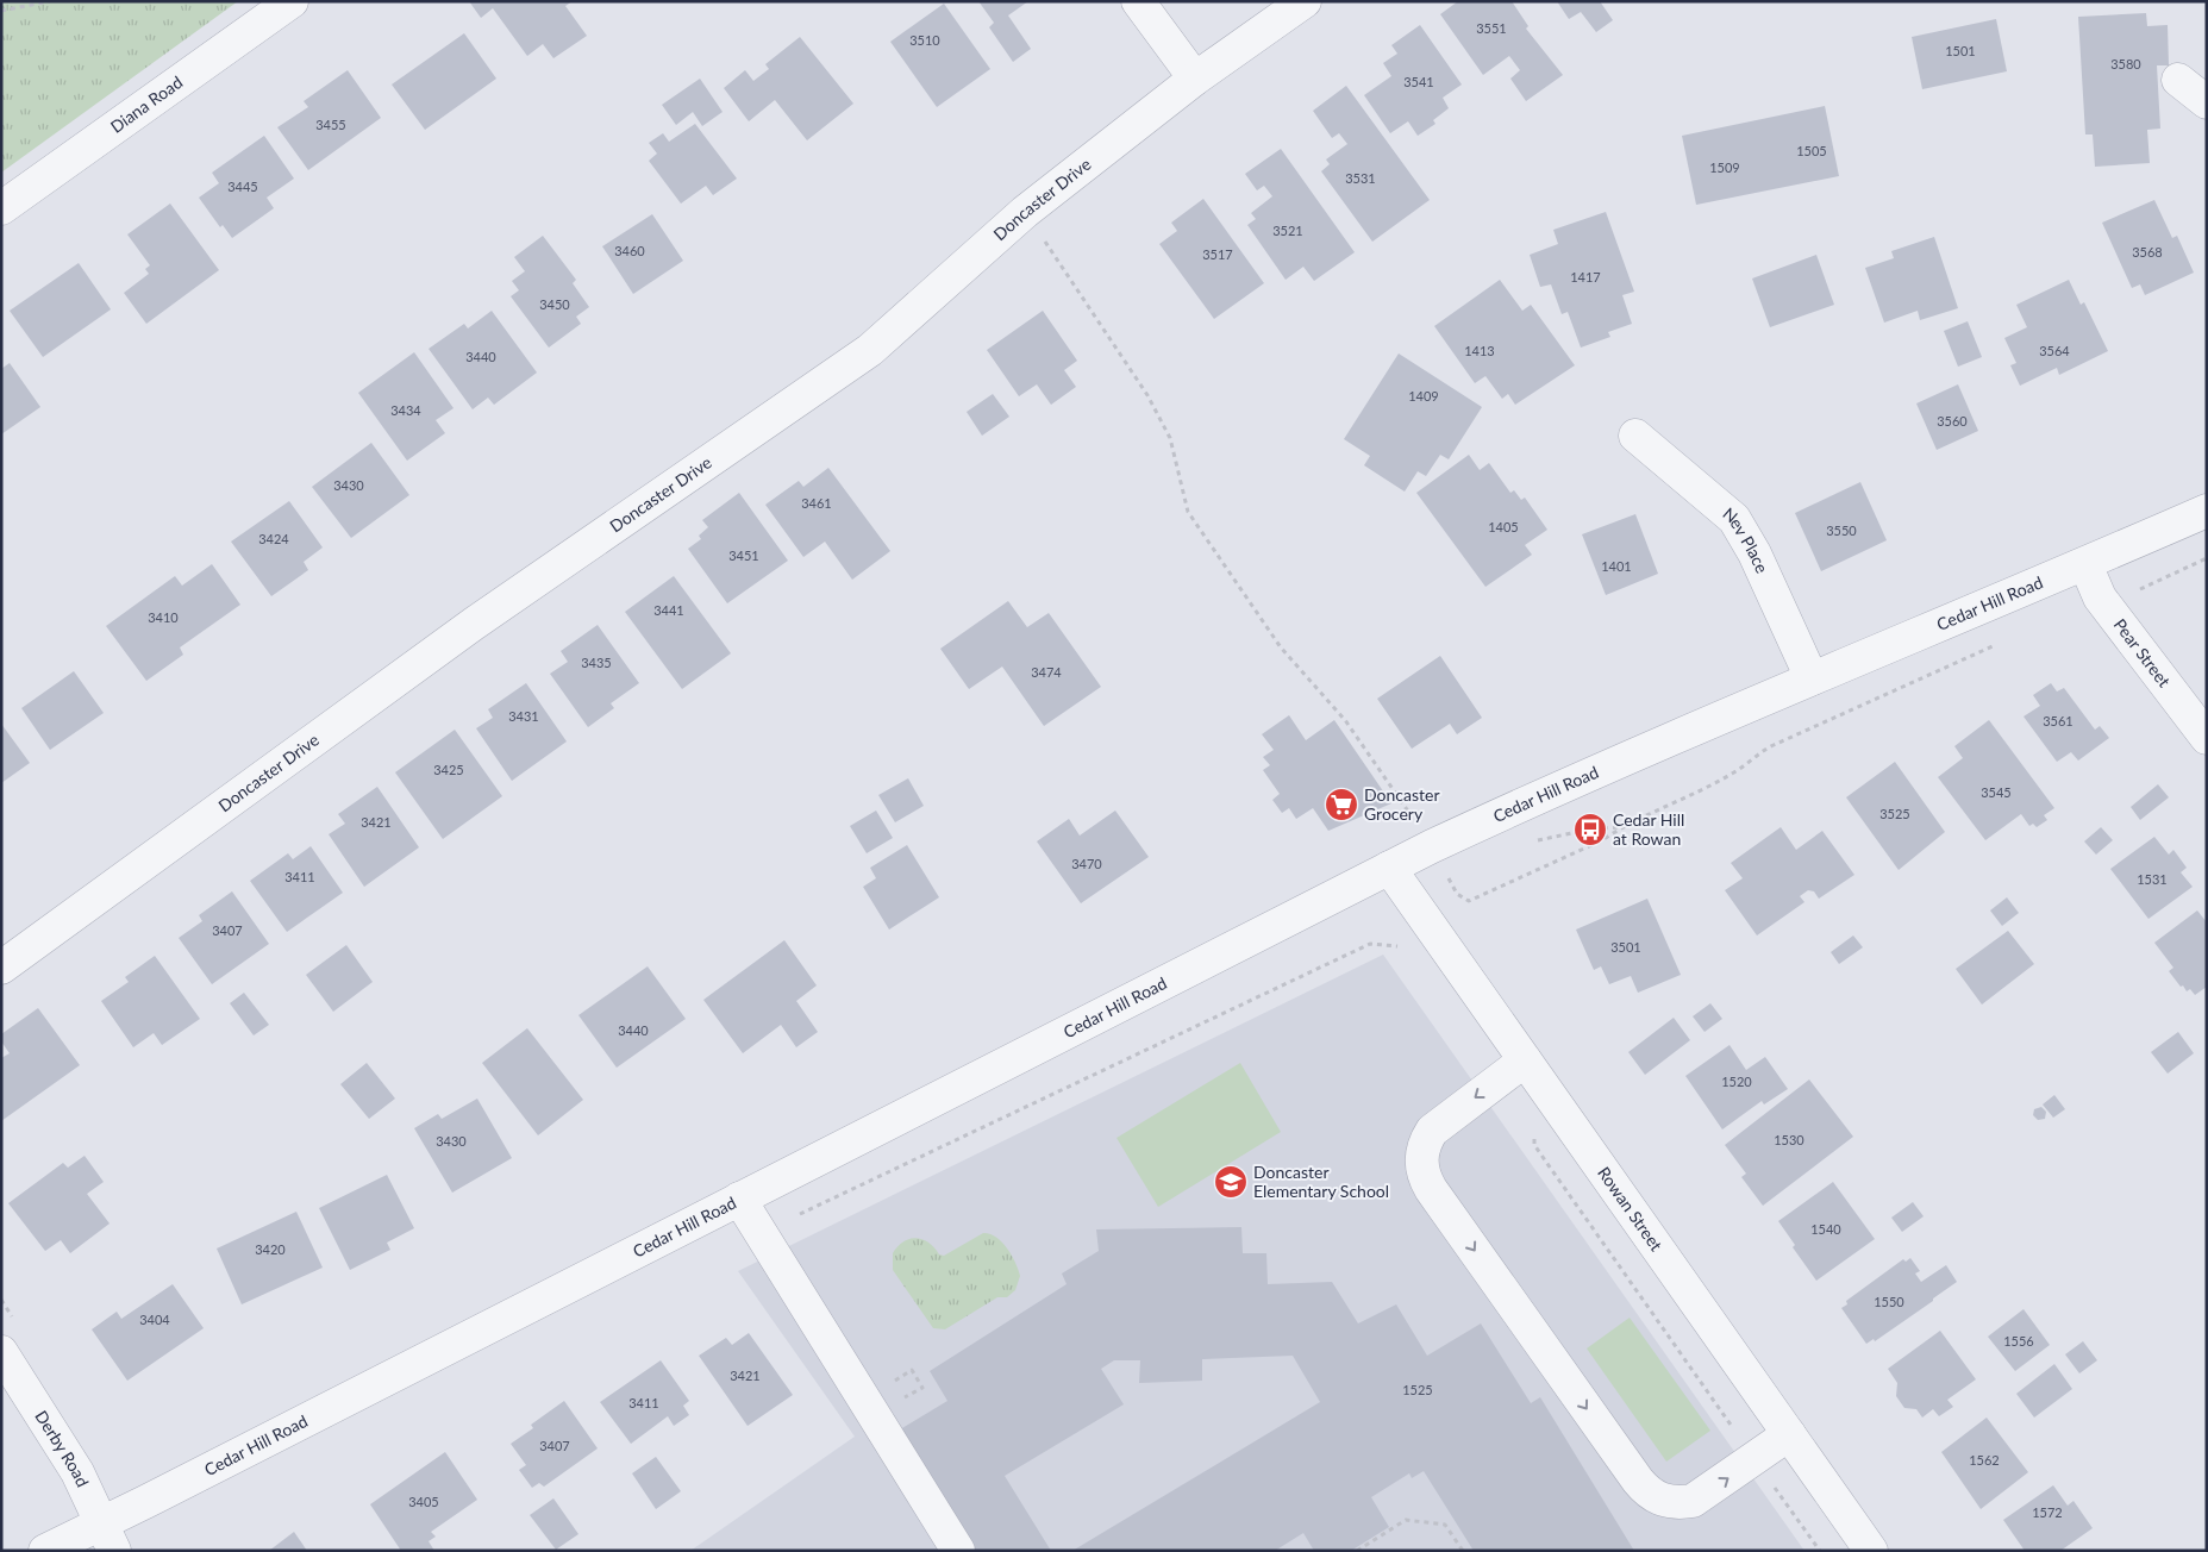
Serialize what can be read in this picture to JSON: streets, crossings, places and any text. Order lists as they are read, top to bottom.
{
  "streets": {
    "street": [
      "Diana Road",
      "Doncaster Drive",
      "Nev Place",
      "Cedar Hill Road",
      "Pear Street",
      "Rowan Street",
      "Derby Road"
    ]
  },
  "crossings": [
    ["Nev Place", "Cedar Hill Road"],
    ["Cedar Hill Road", "Pear Street"],
    ["Cedar Hill Road", "Rowan Street"],
    ["Cedar Hill Road", "Derby Road"]
  ],
  "places": {
    "supermarket": ["Doncaster Grocery"],
    "bus stop": ["Cedar Hill at Rowan"],
    "school or university": ["Doncaster Elementary School"]
  },
  "house_numbers": [
    "3551",
    "3510",
    "1501",
    "3580",
    "3541",
    "3455",
    "1505",
    "1509",
    "3531",
    "3445",
    "3521",
    "3460",
    "3568",
    "3517",
    "1417",
    "3450",
    "1413",
    "3564",
    "3440",
    "1409",
    "3434",
    "3560",
    "3430",
    "3461",
    "1405",
    "3550",
    "3424",
    "3451",
    "1401",
    "3441",
    "3410",
    "3435",
    "3474",
    "3431",
    "3561",
    "3425",
    "3545",
    "3525",
    "3421",
    "3470",
    "3411",
    "1531",
    "3407",
    "3501",
    "3440",
    "1520",
    "1530",
    "3430",
    "1540",
    "3420",
    "1550",
    "3404",
    "1556",
    "3421",
    "1525",
    "3411",
    "3407",
    "1562",
    "3405",
    "1572"
  ]
}
